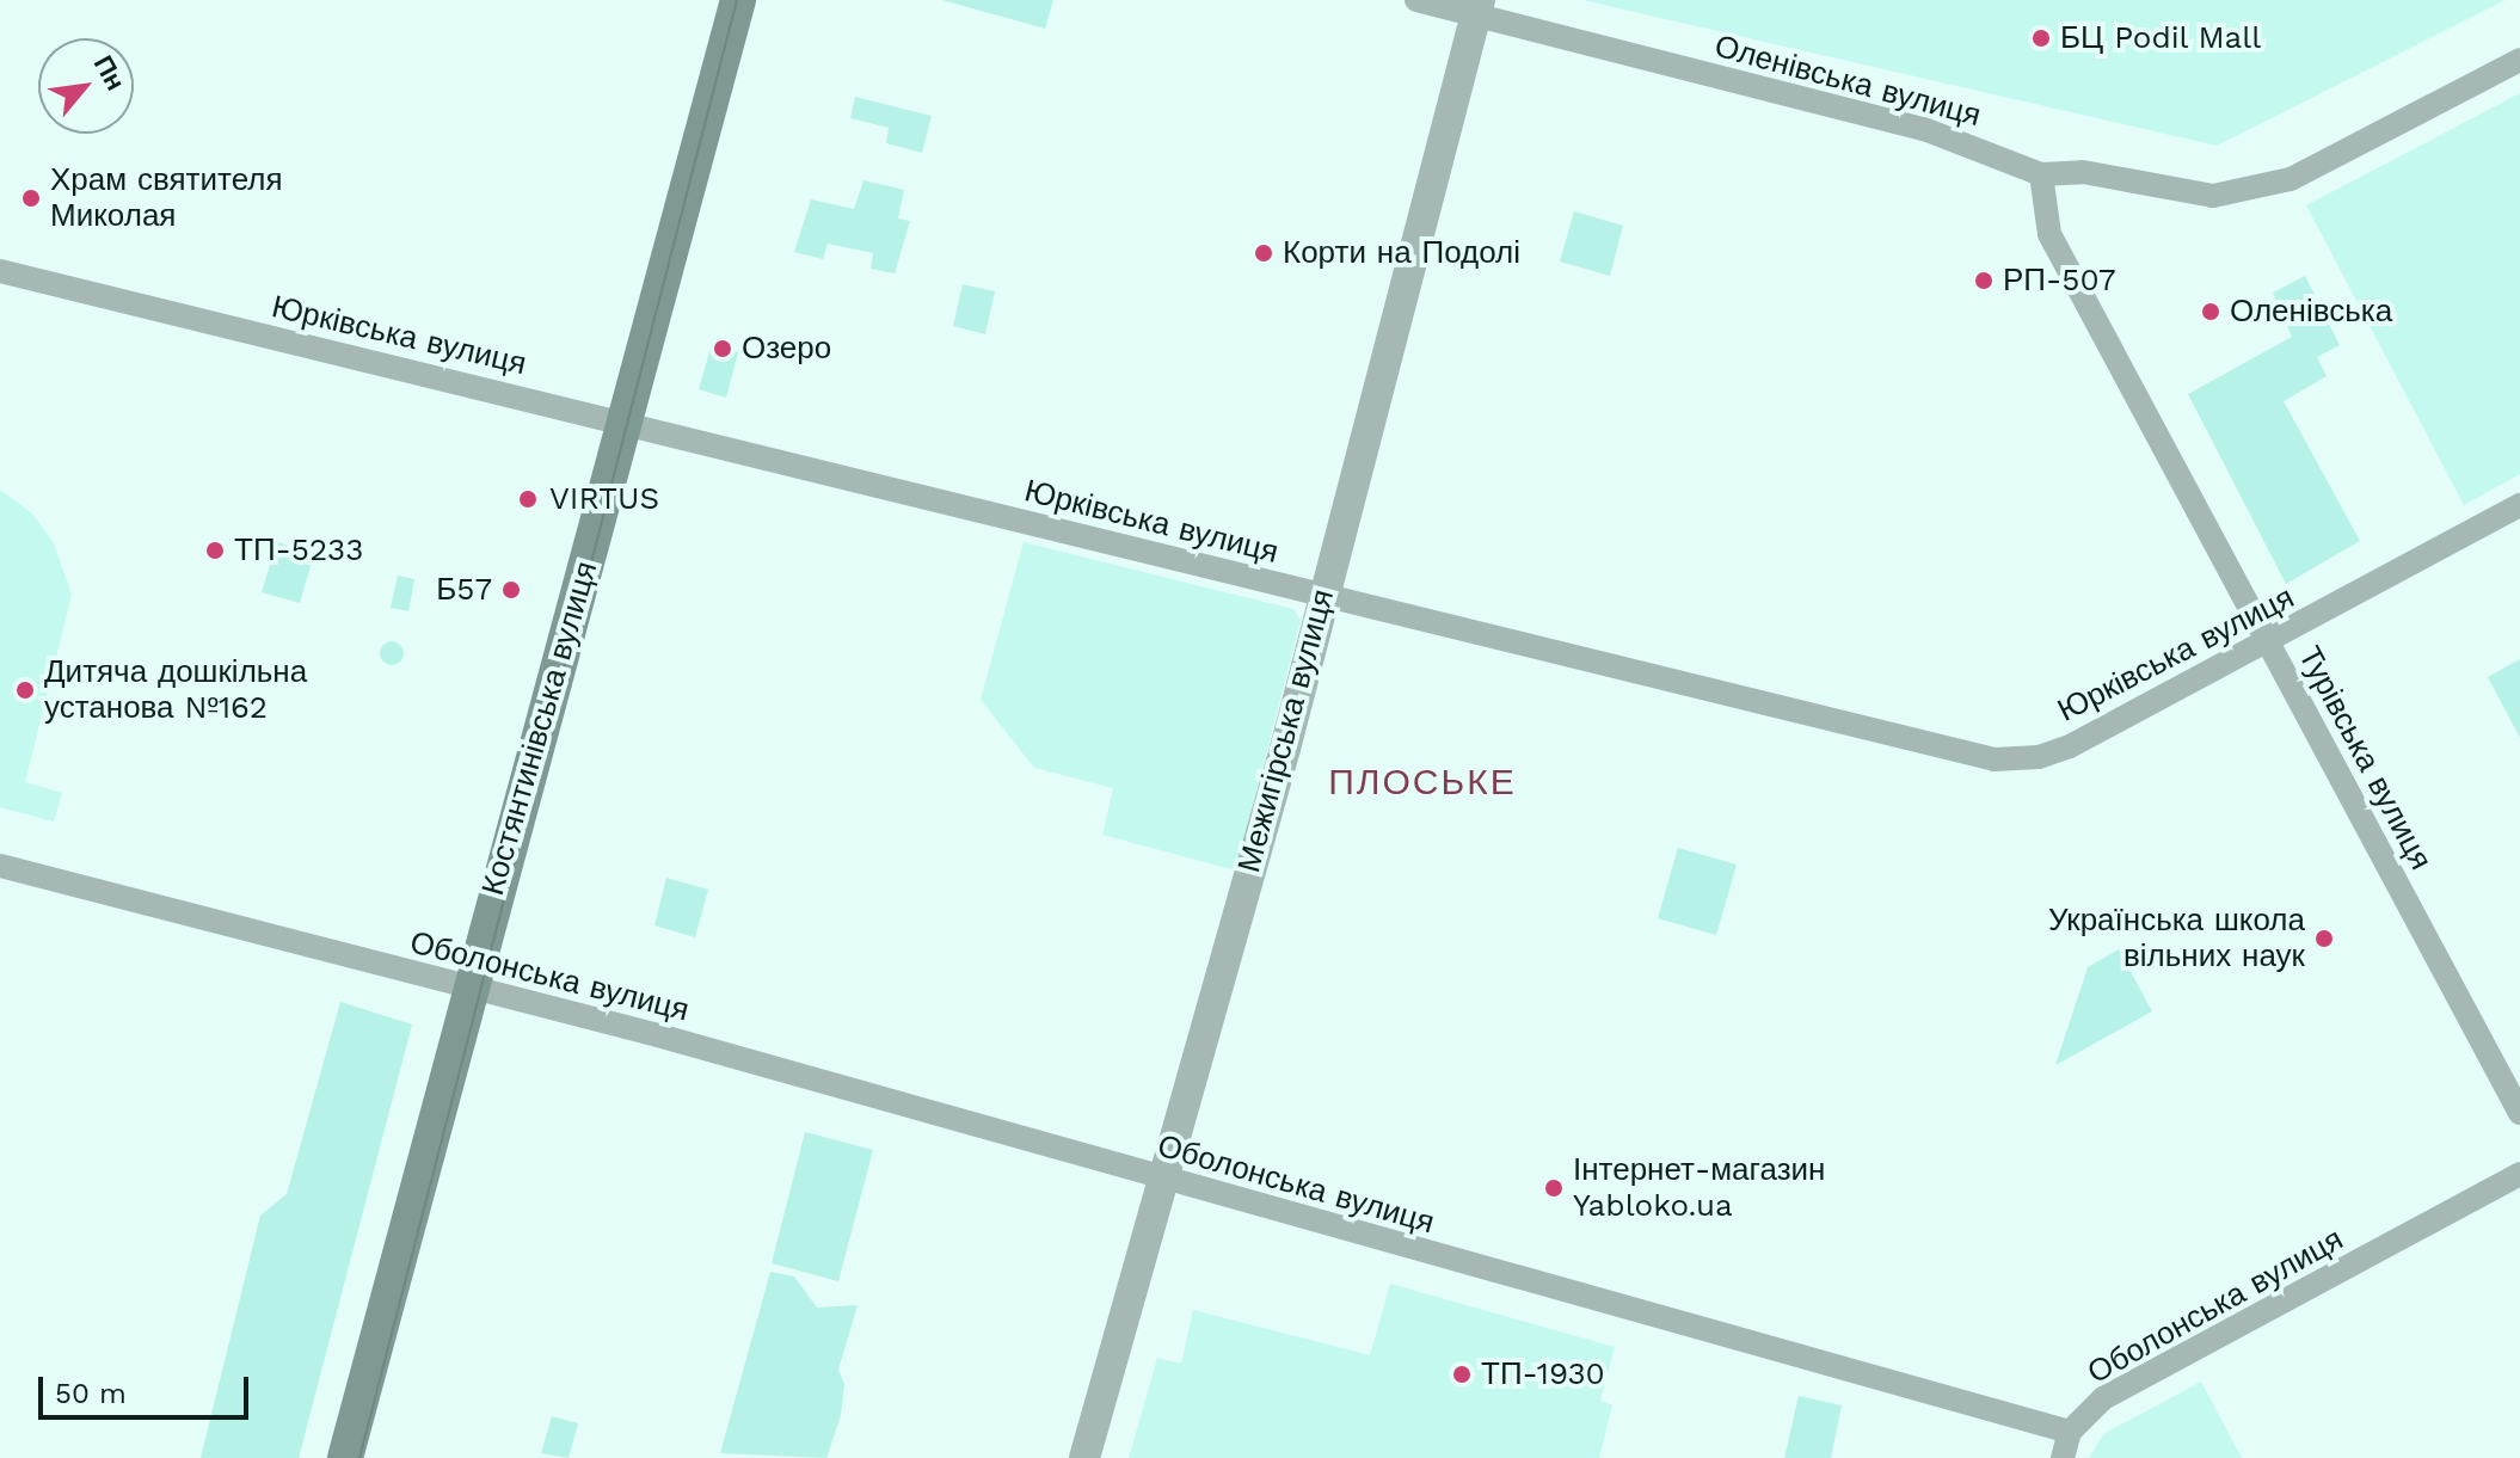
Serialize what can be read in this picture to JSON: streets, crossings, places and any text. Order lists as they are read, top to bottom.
{
  "streets": {
    "main road": ["Костянтинівська вулиця"],
    "street": [
      "Оленівська вулиця",
      "Юрківська вулиця",
      "Межигірська вулиця",
      "Турівська вулиця",
      "Оболонська вулиця"
    ]
  },
  "crossings": [
    ["Оленівська вулиця", "Межигірська вулиця"],
    ["Оленівська вулиця", "Турівська вулиця"],
    ["Юрківська вулиця", "Костянтинівська вулиця"],
    ["Юрківська вулиця", "Межигірська вулиця"],
    ["Юрківська вулиця", "Турівська вулиця"],
    ["Костянтинівська вулиця", "Оболонська вулиця"],
    ["Межигірська вулиця", "Оболонська вулиця"]
  ],
  "districts": ["ПЛОСЬКЕ"],
  "places": [
    "БЦ Podil Mall",
    "Храм святителя Миколая",
    "Корти на Подолі",
    "РП-507",
    "Оленівська",
    "Озеро",
    "VIRTUS",
    "ТП-5233",
    "Б57",
    "Дитяча дошкільна установа №162",
    "Українська школа вільних наук",
    "Інтернет-магазин Yabloko.ua",
    "ТП-1930"
  ],
  "scale_bar": "50 m",
  "north": "top right"
}
